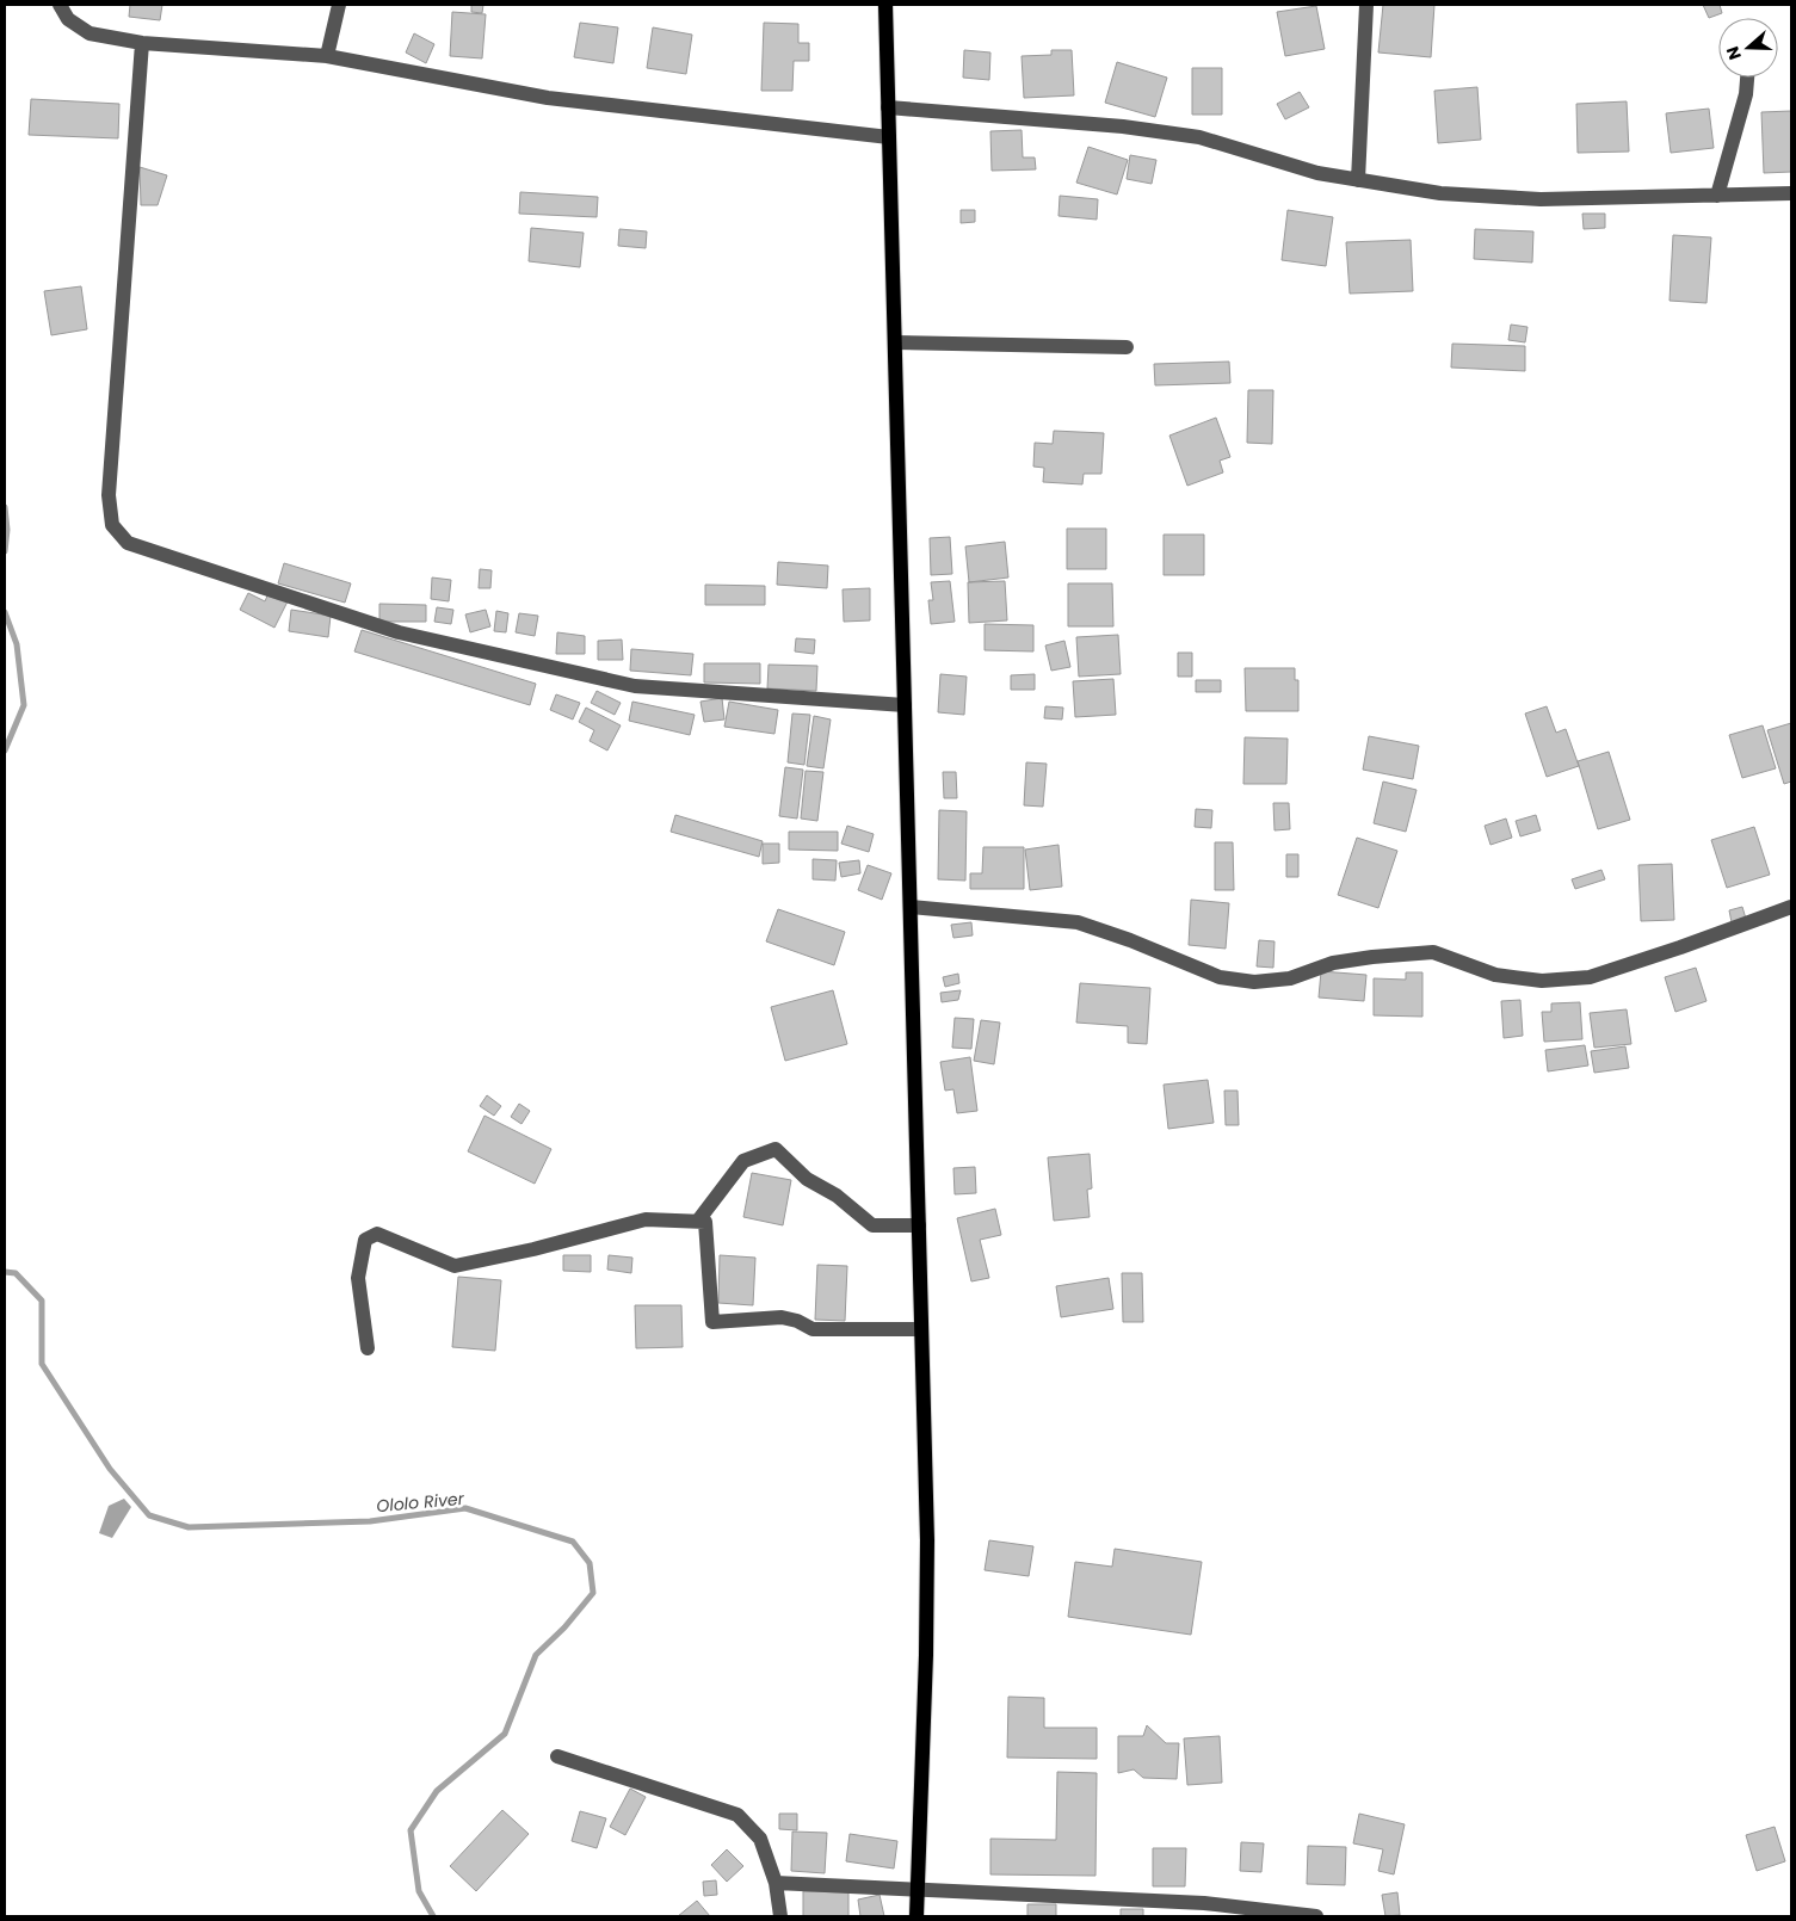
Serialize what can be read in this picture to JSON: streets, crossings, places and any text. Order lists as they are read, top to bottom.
{
  "water": ["Ololo River"],
  "north": "left"
}
